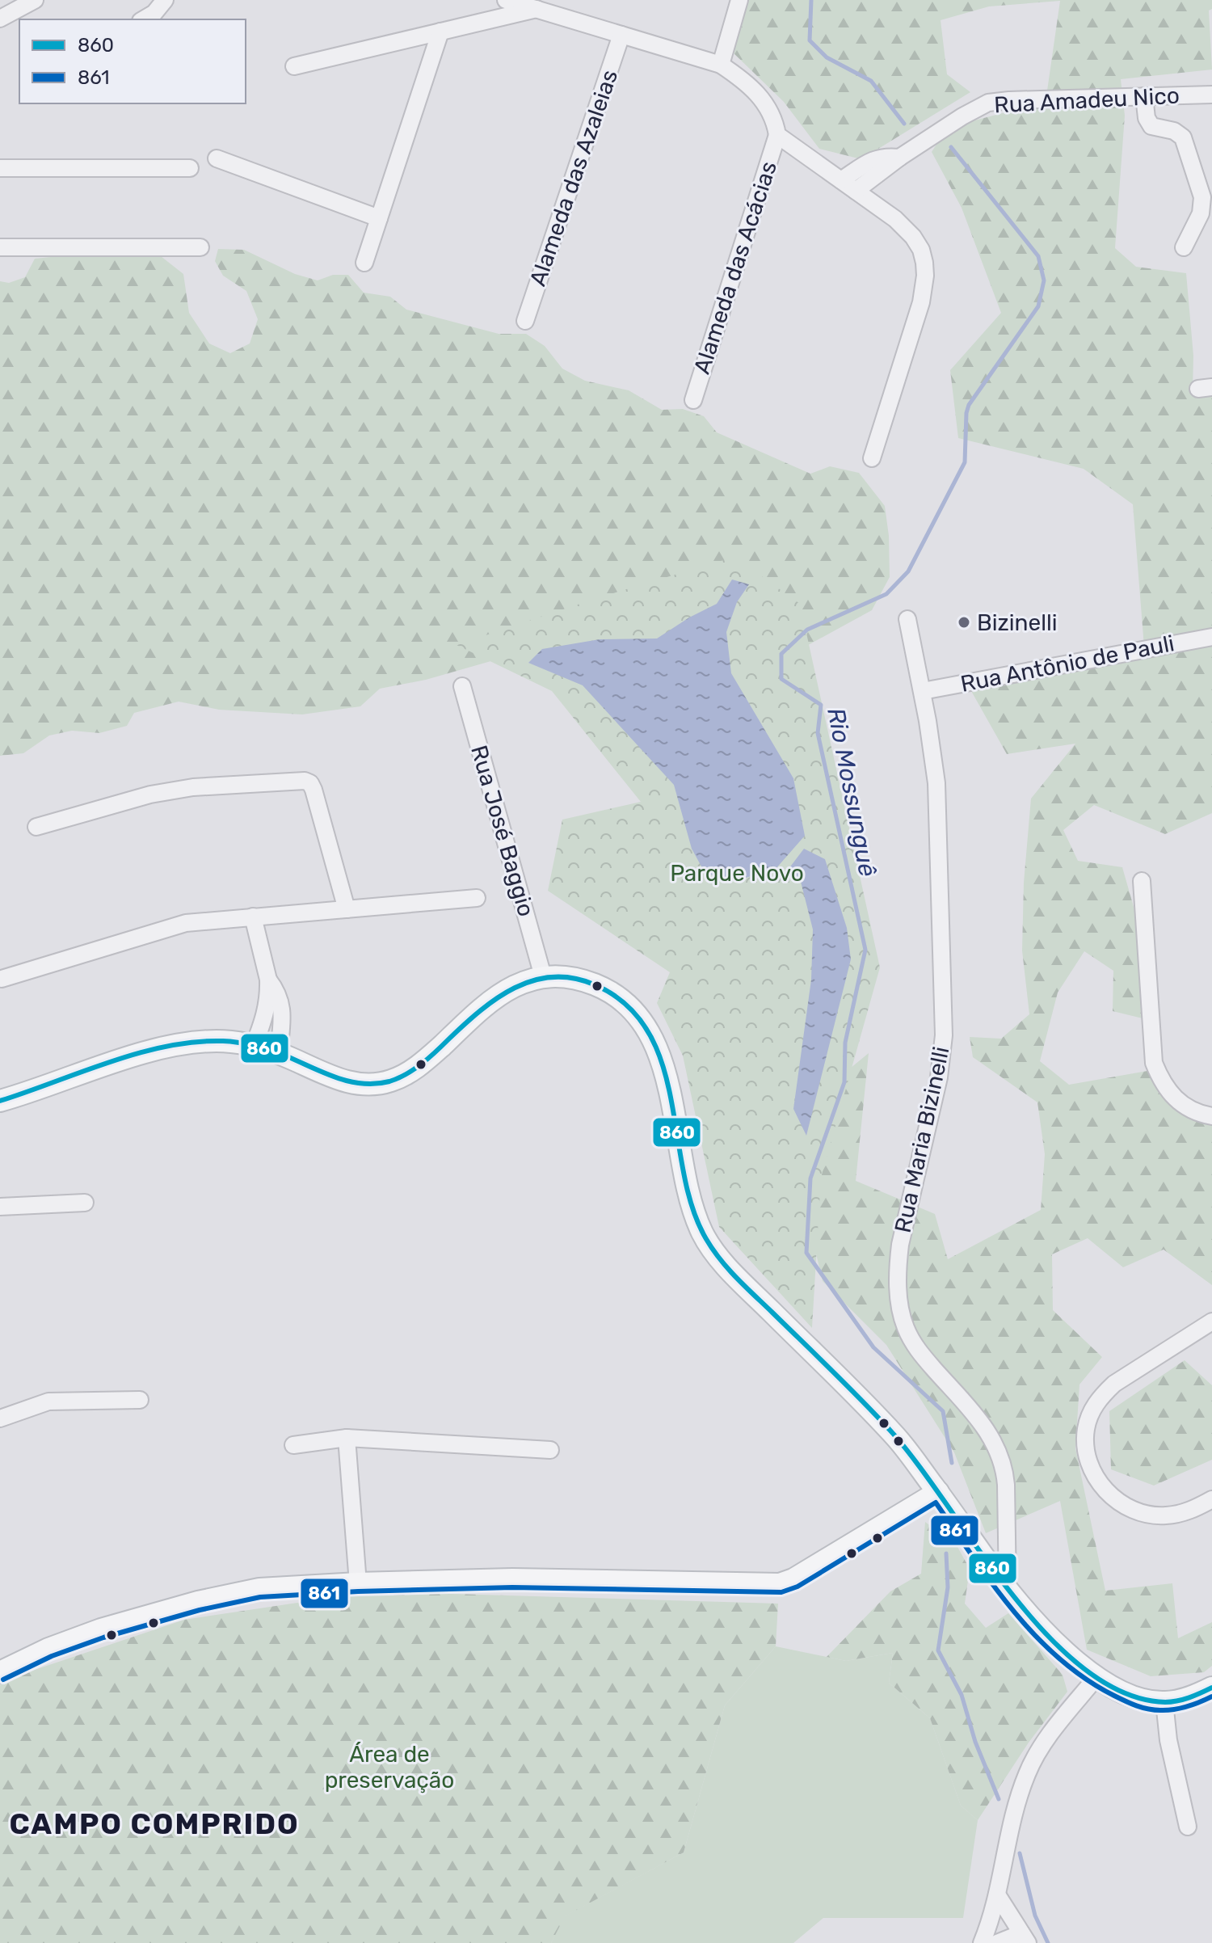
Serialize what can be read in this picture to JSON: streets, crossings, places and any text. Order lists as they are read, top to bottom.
{
  "streets": {
    "street": [
      "Rua Amadeu Nico",
      "Alameda das Azaleias",
      "Alameda das Acácias",
      "Rua Antônio de Pauli",
      "Rua José Baggio",
      "Rua Maria Bizinelli"
    ]
  },
  "crossings": [
    ["Rua Antônio de Pauli", "Rua Maria Bizinelli"]
  ],
  "districts": ["CAMPO COMPRIDO"],
  "water": ["Rio Mossunguê"],
  "parks": ["Parque Novo", "Área de preservação"],
  "places": ["Bizinelli"],
  "lines": ["transit line 860", "transit line 861"],
  "legend": ["860", "861"]
}
